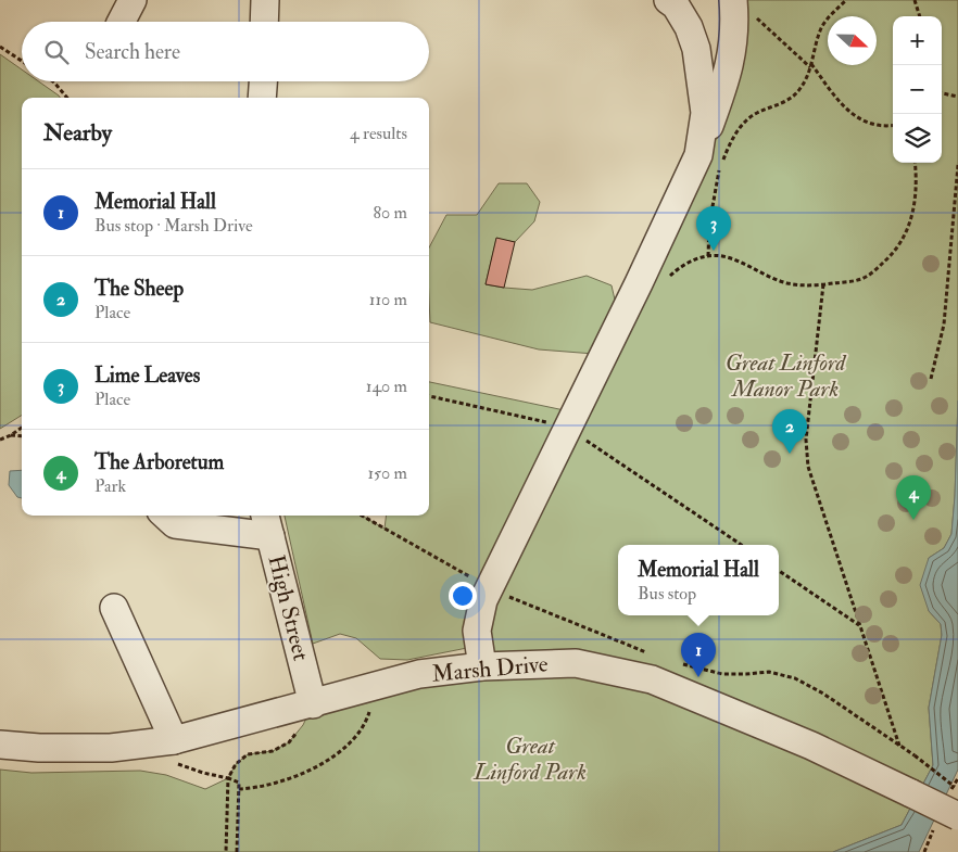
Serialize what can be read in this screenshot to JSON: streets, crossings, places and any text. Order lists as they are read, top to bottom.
{
  "streets": {
    "street": ["High Street", "Marsh Drive"]
  },
  "crossings": [
    ["High Street", "Marsh Drive"]
  ],
  "parks": ["Great Linford Manor Park", "Great Linford Park"],
  "north": "right",
  "page": {
    "map_buttons": ["+", "−"],
    "search": "Search here",
    "heading": ["Nearby", "4 results"],
    "list": [
      {
        "mark": "1",
        "name": "Memorial Hall",
        "note": "Bus stop · Marsh Drive",
        "value": "80 m"
      },
      {
        "mark": "2",
        "name": "The Sheep",
        "note": "Place",
        "value": "110 m"
      },
      {
        "mark": "3",
        "name": "Lime Leaves",
        "note": "Place",
        "value": "140 m"
      },
      {
        "mark": "4",
        "name": "The Arboretum",
        "note": "Park",
        "value": "150 m"
      }
    ],
    "pins": [
      "3",
      "2",
      "4",
      "1"
    ],
    "popup": ["Memorial Hall", "Bus stop"]
  }
}
